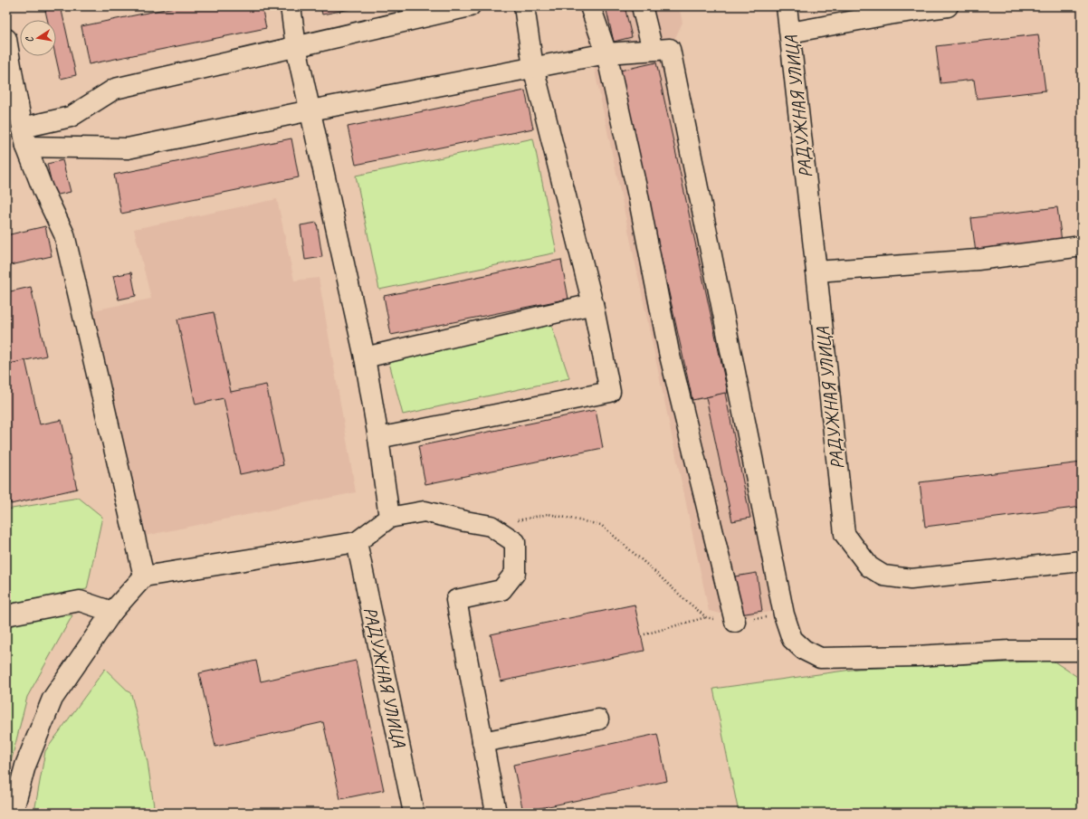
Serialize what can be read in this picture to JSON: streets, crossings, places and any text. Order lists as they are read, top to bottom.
{
  "streets": {
    "street": ["РАДУЖНАЯ УЛИЦА"]
  },
  "north": "left"
}
